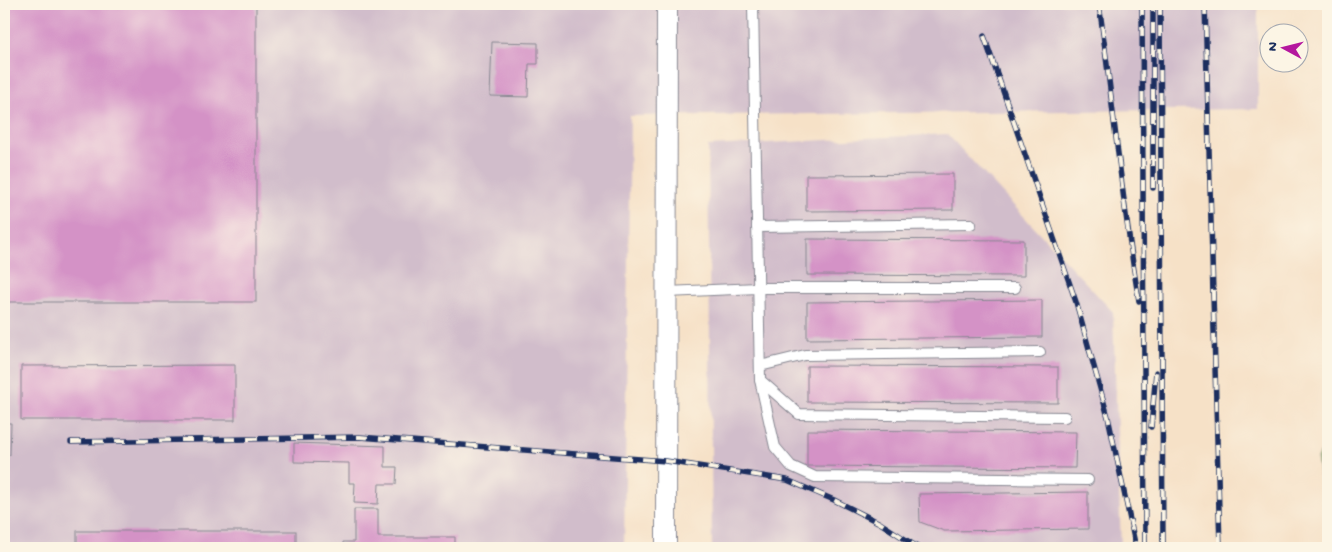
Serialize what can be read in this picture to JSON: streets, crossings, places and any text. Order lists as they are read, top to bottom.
{
  "north": "left"
}
